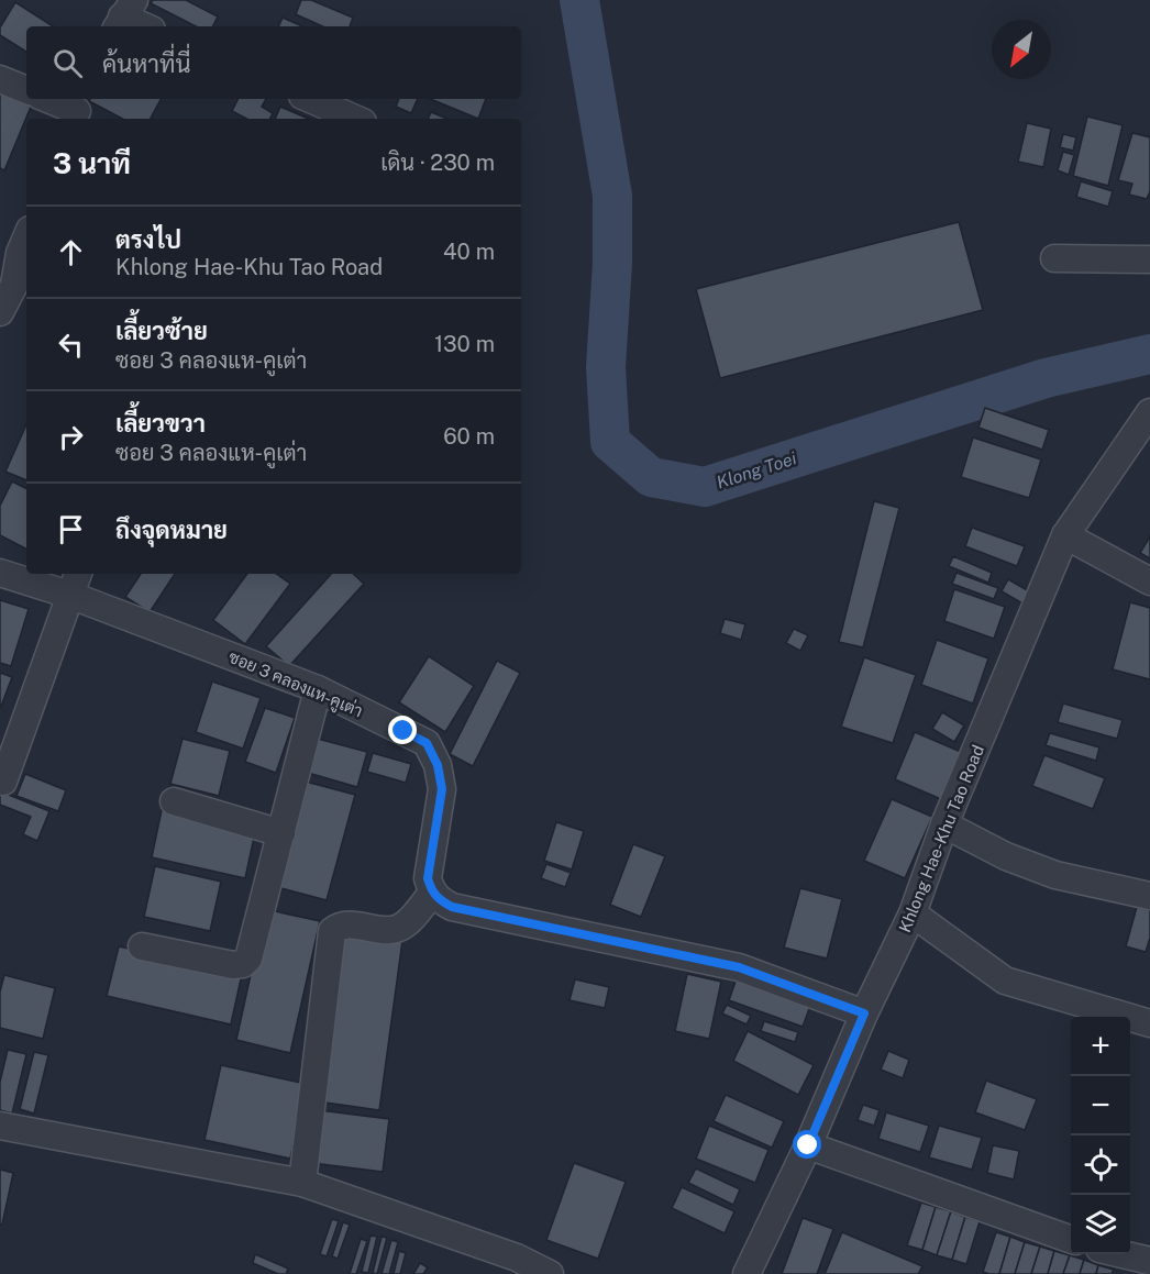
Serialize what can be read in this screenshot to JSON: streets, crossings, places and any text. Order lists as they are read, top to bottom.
{
  "streets": {
    "street": ["ซอย 3 คลองแห-คูเต่า", "Khlong Hae-Khu Tao Road"]
  },
  "water": ["Klong Toei"],
  "north": "bottom left",
  "page": {
    "search": "ค้นหาที่นี่",
    "heading": ["3 นาที", "เดิน · 230 m"],
    "list": [
      ["ตรงไป", "Khlong Hae-Khu Tao Road", "40 m"],
      ["เลี้ยวซ้าย", "ซอย 3 คลองแห-คูเต่า", "130 m"],
      ["เลี้ยวขวา", "ซอย 3 คลองแห-คูเต่า", "60 m"],
      "ถึงจุดหมาย"
    ],
    "map_buttons": ["+", "−"]
  }
}
